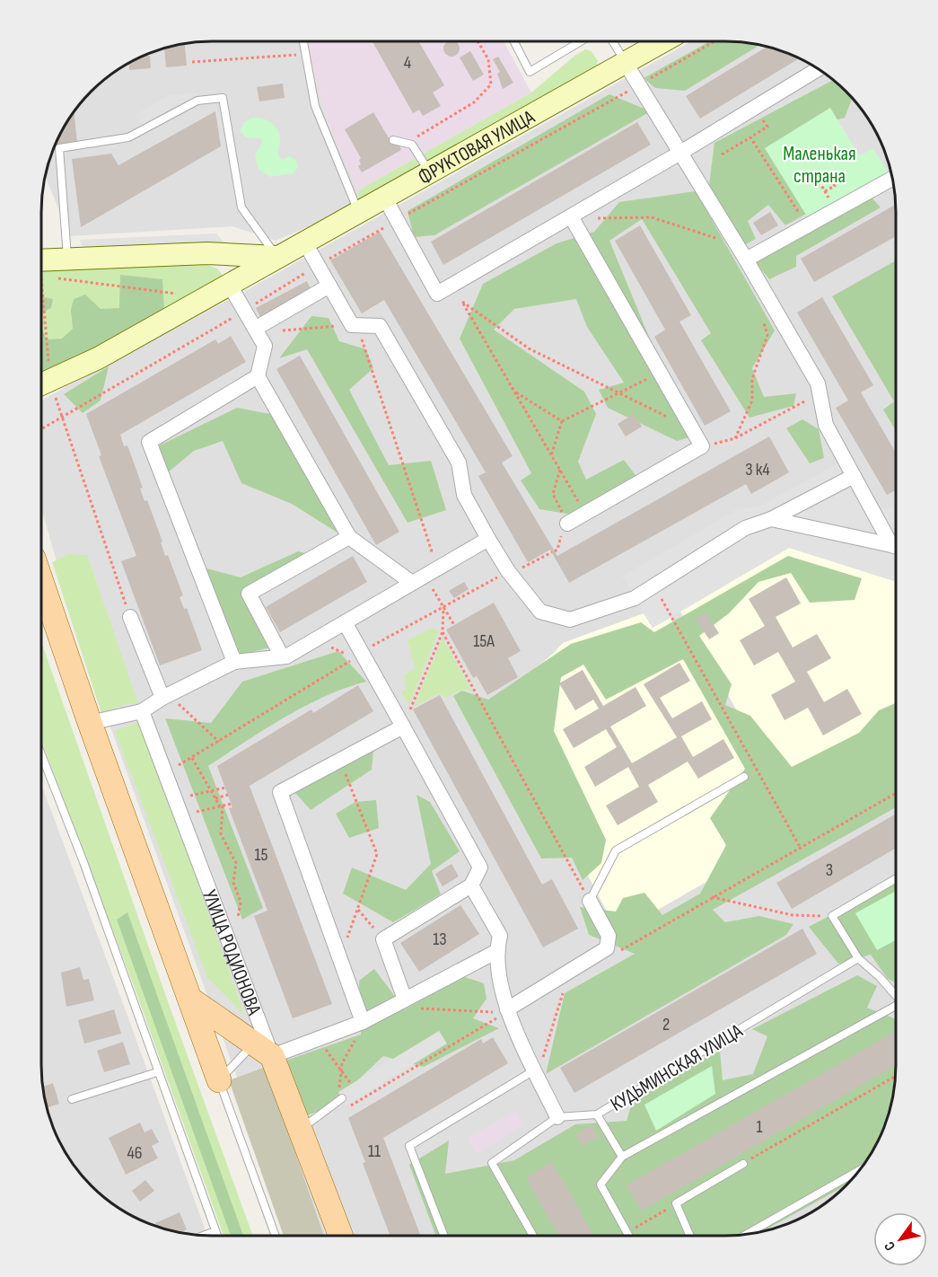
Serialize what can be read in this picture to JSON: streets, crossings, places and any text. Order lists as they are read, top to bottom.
{
  "streets": {
    "main road": ["УЛИЦА РОДИОНОВА"],
    "street": ["ФРУКТОВАЯ УЛИЦА"],
    "lane": ["КУДЬМИНСКАЯ УЛИЦА"]
  },
  "parks": ["Маленькая страна"],
  "house_numbers": [
    "4",
    "3 к4",
    "15А",
    "15",
    "3",
    "13",
    "2",
    "1",
    "11",
    "46"
  ],
  "north": "bottom left"
}
